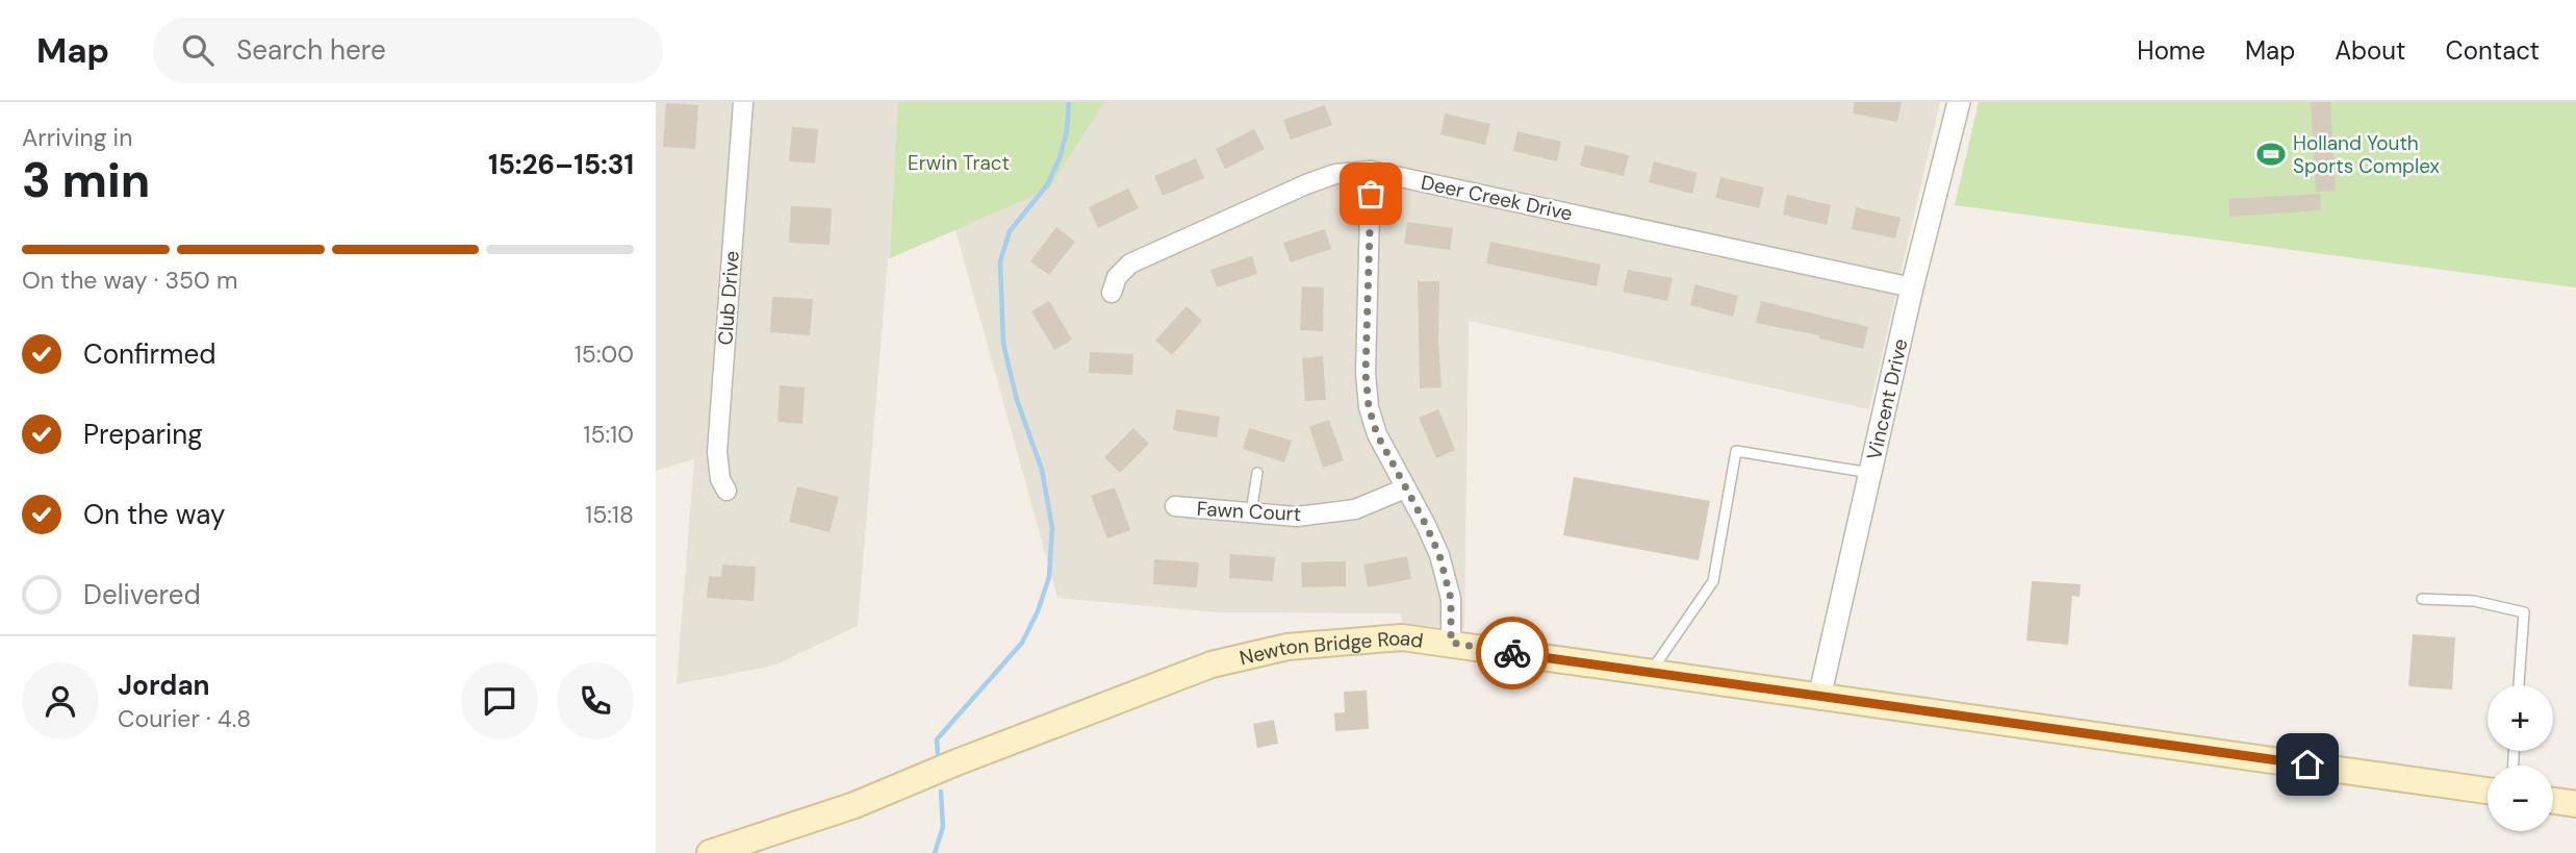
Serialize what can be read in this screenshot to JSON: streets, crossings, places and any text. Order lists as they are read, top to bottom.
{
  "streets": {
    "main road": ["Newton Bridge Road"],
    "street": [
      "Deer Creek Drive",
      "Club Drive",
      "Vincent Drive",
      "Fawn Court"
    ]
  },
  "crossings": [
    ["Deer Creek Drive", "Vincent Drive"],
    ["Vincent Drive", "Newton Bridge Road"]
  ],
  "parks": ["Erwin Tract"],
  "places": {
    "sports": ["Holland Youth Sports Complex"]
  },
  "page": {
    "header": "Map",
    "search": "Search here",
    "nav": [
      "Home",
      "Map",
      "About",
      "Contact"
    ],
    "heading": ["3 min", "Arriving in", "15:26–15:31"],
    "panel": ["Jordan", "Courier · 4.8"],
    "bar": "On the way · 350 m",
    "list": [
      ["Confirmed", "15:00"],
      ["Preparing", "15:10"],
      ["On the way", "15:18"],
      "Delivered"
    ],
    "map_buttons": ["+", "−"]
  }
}
